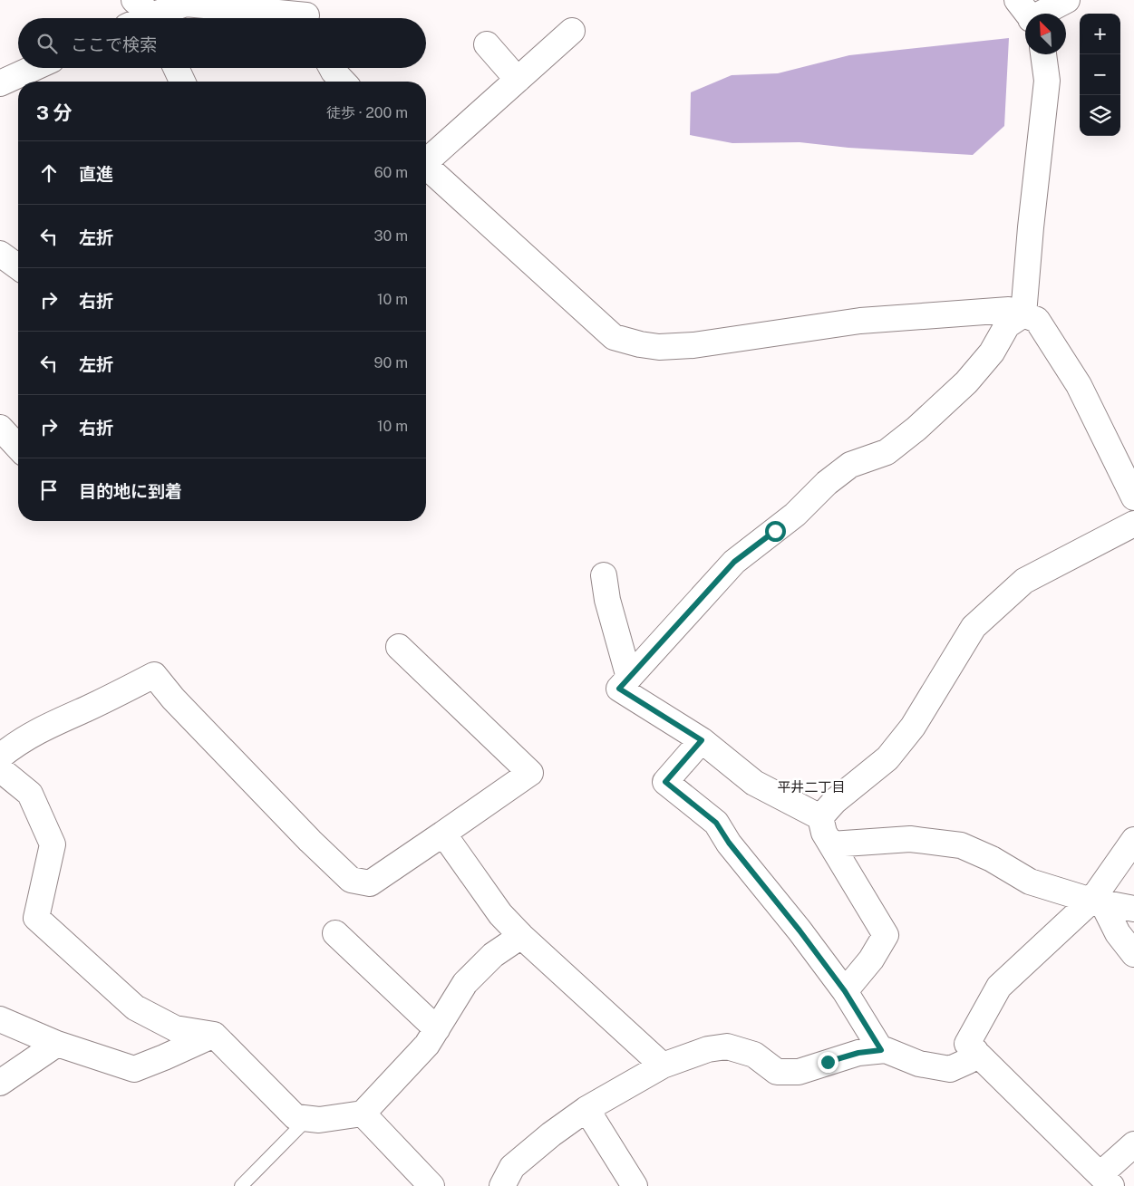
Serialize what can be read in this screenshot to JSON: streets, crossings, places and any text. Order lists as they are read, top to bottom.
{
  "districts": ["平井二丁目"],
  "north": "top left",
  "page": {
    "map_buttons": ["+", "−"],
    "search": "ここで検索",
    "heading": ["3 分", "徒歩 · 200 m"],
    "list": [
      ["直進", "60 m"],
      ["左折", "30 m"],
      ["右折", "10 m"],
      ["左折", "90 m"],
      ["右折", "10 m"],
      "目的地に到着"
    ]
  }
}
